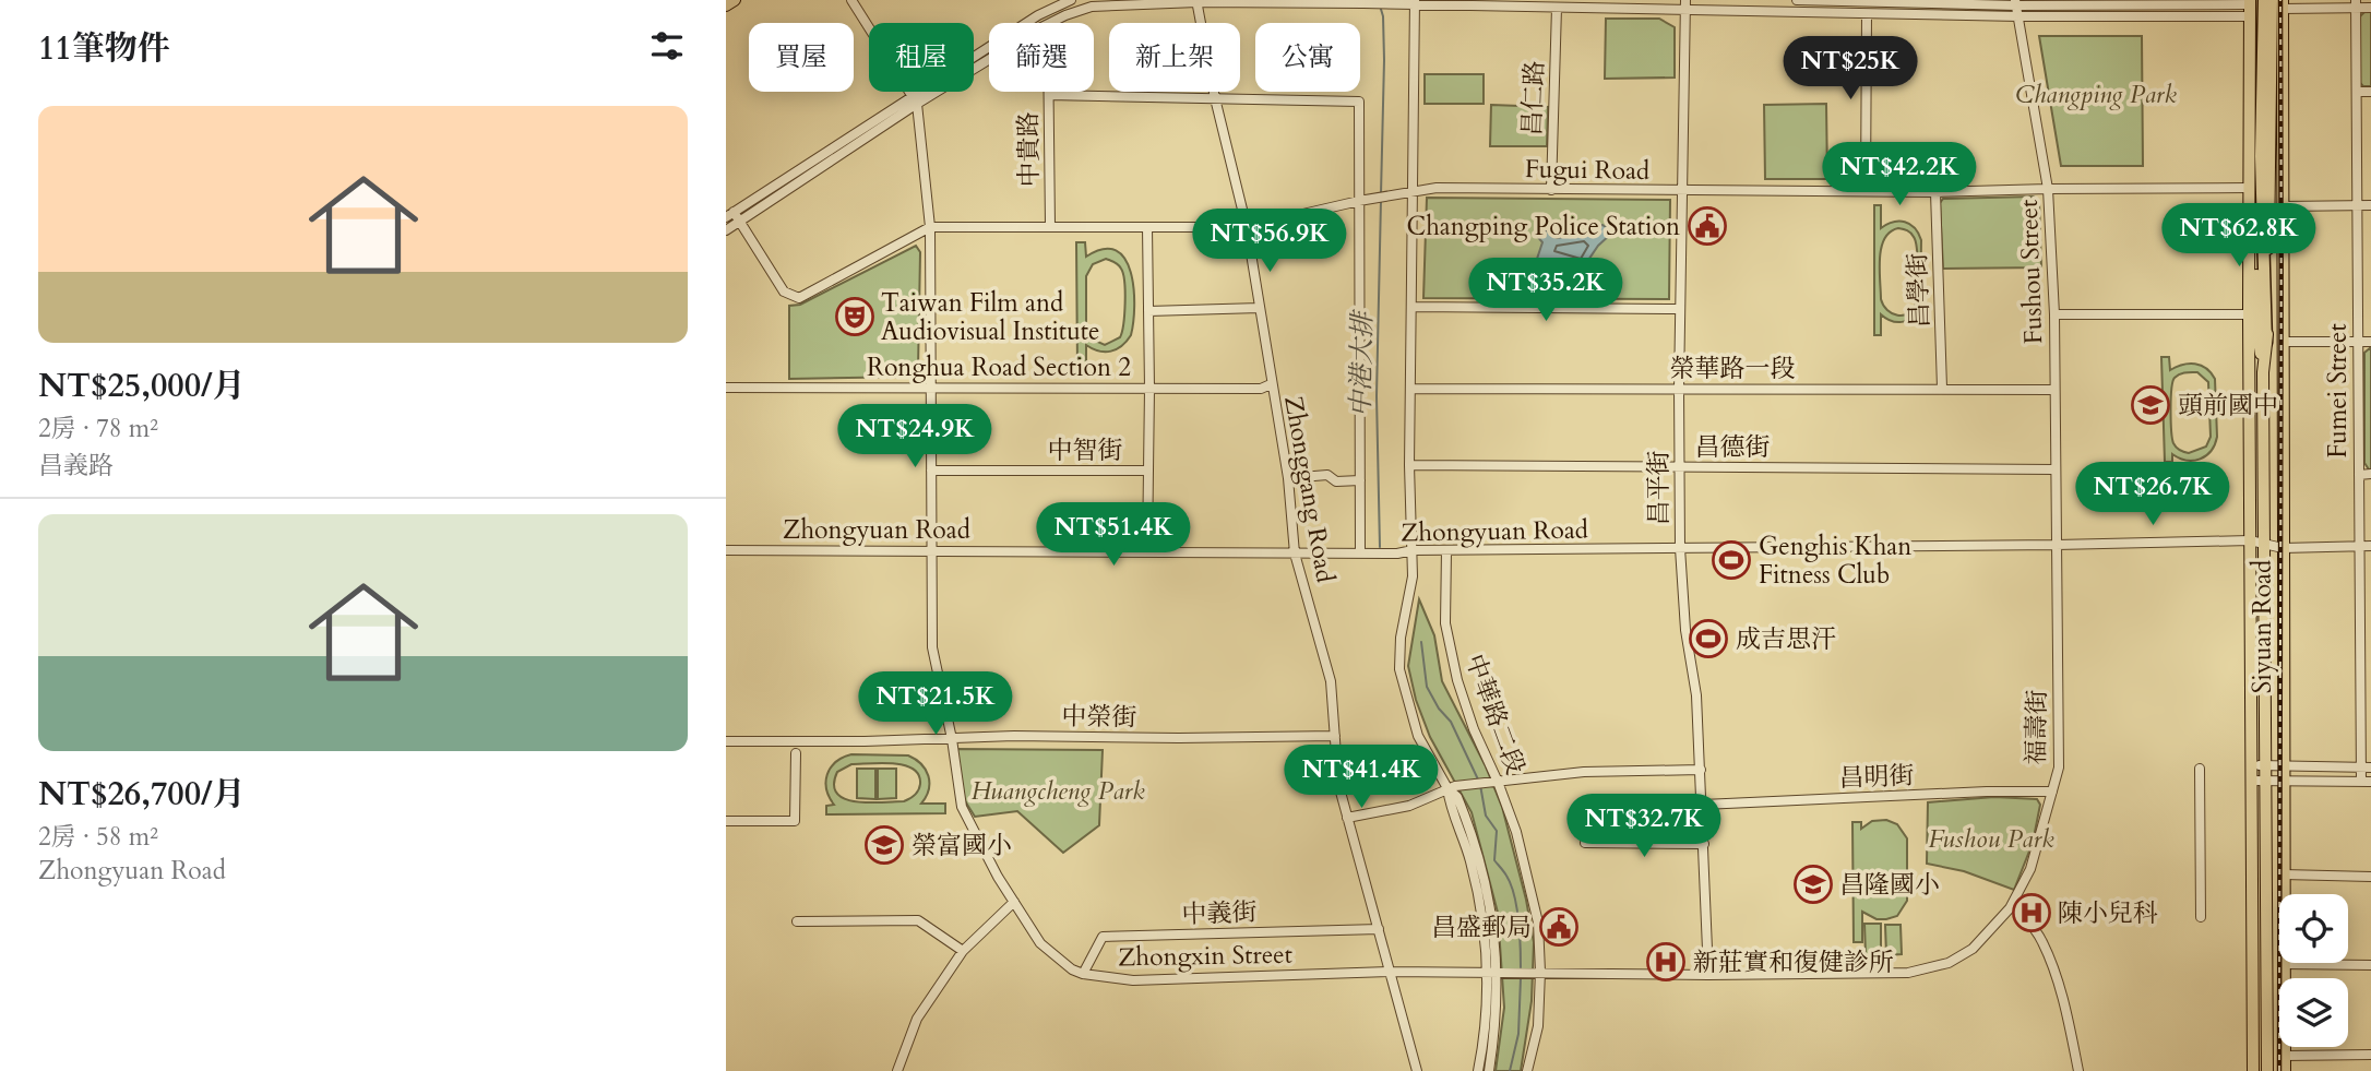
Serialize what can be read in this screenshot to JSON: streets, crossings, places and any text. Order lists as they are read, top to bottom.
{
  "streets": {
    "main road": ["Siyuan Road"],
    "street": [
      "昌仁路",
      "中貴路",
      "Fugui Road",
      "Fushou Street",
      "昌學街",
      "Ronghua Road Section 2",
      "榮華路一段",
      "Fumei Street",
      "昌德街",
      "中智街",
      "昌平街",
      "Zhonggang Road",
      "Zhongyuan Road",
      "中華路二段",
      "中榮街",
      "福壽街",
      "昌明街",
      "中義街",
      "Zhongxin Street"
    ]
  },
  "crossings": [
    ["昌仁路", "Fugui Road"],
    ["中貴路", "Fugui Road"],
    ["Fugui Road", "Fushou Street"],
    ["Fugui Road", "昌學街"],
    ["Fugui Road", "昌平街"],
    ["Fugui Road", "Zhonggang Road"],
    ["Fugui Road", "Siyuan Road"],
    ["Fugui Road", "Zhongxin Street"],
    ["Fushou Street", "榮華路一段"],
    ["Fushou Street", "昌德街"],
    ["Fushou Street", "Zhongyuan Road"],
    ["Fushou Street", "福壽街"],
    ["昌學街", "榮華路一段"],
    ["Ronghua Road Section 2", "Zhonggang Road"],
    ["Ronghua Road Section 2", "Zhongxin Street"],
    ["榮華路一段", "昌平街"],
    ["Fumei Street", "Zhongyuan Road"],
    ["昌德街", "昌平街"],
    ["中智街", "Zhongxin Street"],
    ["昌平街", "Zhongyuan Road"],
    ["昌平街", "福壽街"],
    ["昌平街", "昌明街"],
    ["昌平街", "Zhongxin Street"],
    ["Zhonggang Road", "Zhongyuan Road"],
    ["Zhonggang Road", "中榮街"],
    ["Zhonggang Road", "中義街"],
    ["Zhonggang Road", "Zhongxin Street"],
    ["Zhongyuan Road", "Siyuan Road"],
    ["Zhongyuan Road", "中華路二段"],
    ["Zhongyuan Road", "福壽街"],
    ["Zhongyuan Road", "Zhongxin Street"],
    ["中華路二段", "Zhongxin Street"],
    ["中榮街", "Zhongxin Street"],
    ["福壽街", "昌明街"],
    ["福壽街", "Zhongxin Street"],
    ["中義街", "Zhongxin Street"]
  ],
  "water": ["中港大排"],
  "parks": ["Changping Park", "Huangcheng Park", "Fushou Park"],
  "places": {
    "public building": ["Changping Police Station", "昌盛郵局"],
    "theatre": ["Taiwan Film and Audiovisual Institute"],
    "school or university": ["頭前國中", "榮富國小", "昌隆國小"],
    "sports": ["Genghis Khan Fitness Club", "成吉思汗"],
    "hospital": ["陳小兒科", "新莊實和復健診所"]
  },
  "page": {
    "heading": "11筆物件",
    "chip": [
      "買屋",
      "租屋",
      "篩選",
      "新上架",
      "公寓"
    ],
    "price": [
      "NT$25K",
      "NT$42.2K",
      "NT$62.8K",
      "NT$56.9K",
      "NT$35.2K",
      "NT$24.9K",
      "NT$26.7K",
      "NT$51.4K",
      "NT$21.5K",
      "NT$41.4K",
      "NT$32.7K"
    ],
    "list": [
      {
        "name": "NT$25,000/月",
        "note": "2房 · 78 m² · 昌義路"
      },
      {
        "name": "NT$26,700/月",
        "note": "2房 · 58 m² · Zhongyuan Road"
      }
    ]
  }
}
